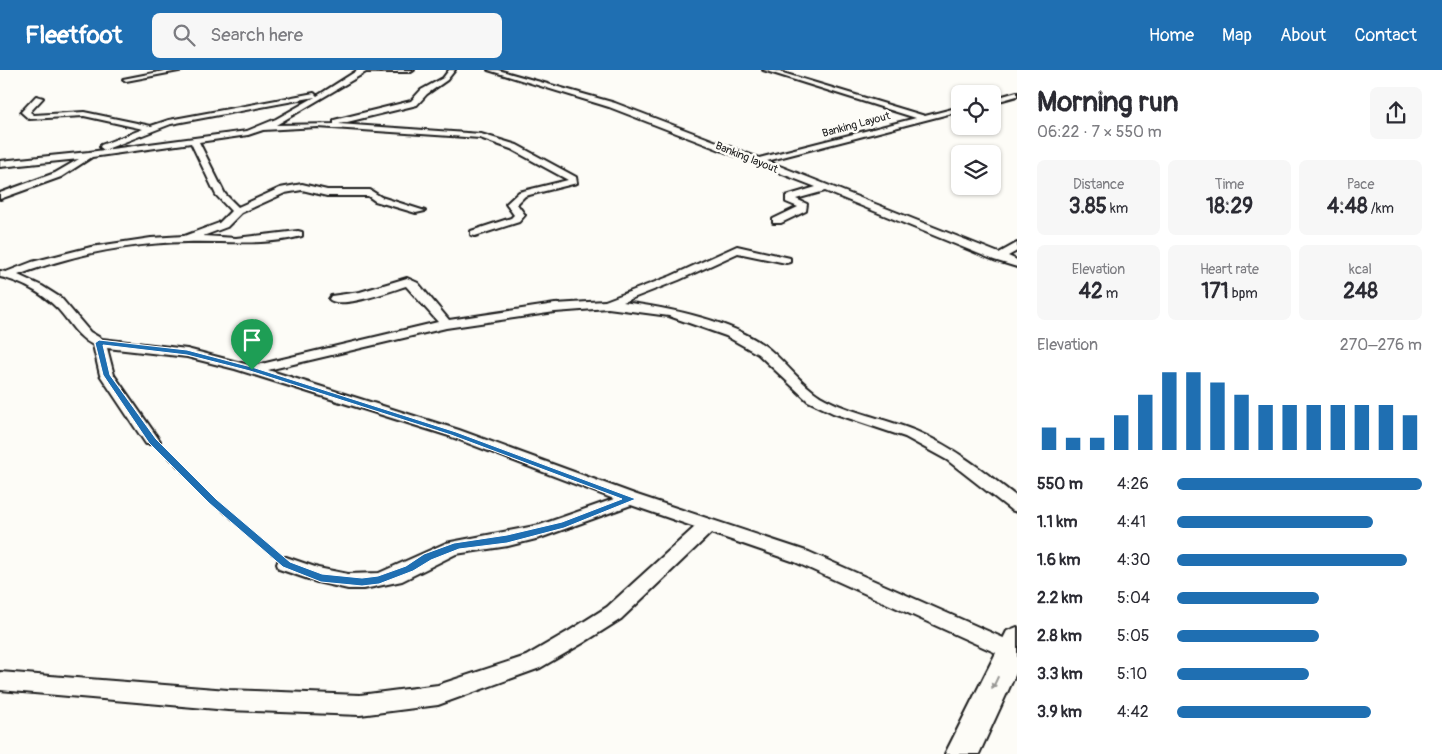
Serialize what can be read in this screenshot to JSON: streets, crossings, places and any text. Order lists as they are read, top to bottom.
{
  "streets": {
    "street": ["Banking Layout", "Banking layout"]
  },
  "crossings": [
    ["Banking Layout", "Banking layout"]
  ],
  "page": {
    "header": "Fleetfoot",
    "search": "Search here",
    "nav": [
      "Home",
      "Map",
      "About",
      "Contact"
    ],
    "heading": ["Morning run", "06:22 · 7 × 550 m"],
    "stats": [
      ["Distance", "3.85 km"],
      ["Time", "18:29"],
      ["Pace", "4:48 /km"],
      ["Elevation", "42 m"],
      ["Heart rate", "171 bpm"],
      ["kcal", "248"]
    ],
    "chart": ["Elevation", "270–276 m"],
    "list": [
      {
        "name": "550 m",
        "note": "4:26"
      },
      {
        "name": "1.1 km",
        "note": "4:41"
      },
      {
        "name": "1.6 km",
        "note": "4:30"
      },
      {
        "name": "2.2 km",
        "note": "5:04"
      },
      {
        "name": "2.8 km",
        "note": "5:05"
      },
      {
        "name": "3.3 km",
        "note": "5:10"
      },
      {
        "name": "3.9 km",
        "note": "4:42"
      }
    ]
  }
}
